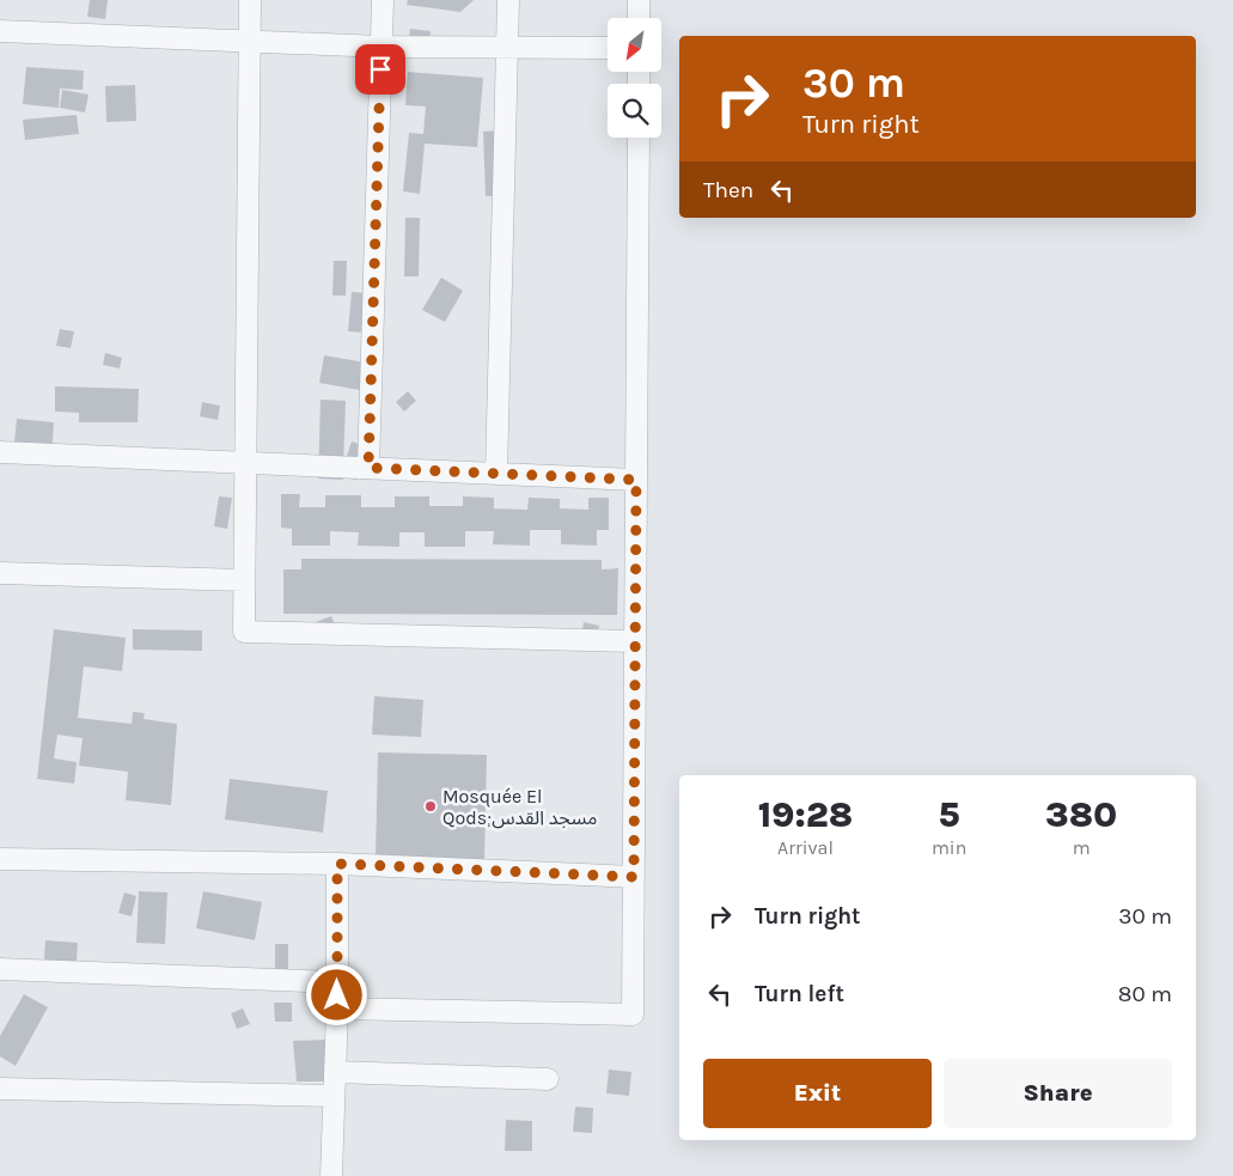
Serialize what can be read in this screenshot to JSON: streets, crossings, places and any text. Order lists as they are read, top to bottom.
{
  "places": ["Mosquée El Qods;مسجد القدس"],
  "north": "bottom left",
  "page": {
    "turn": ["30 m", "Turn right"],
    "then": "Then",
    "eta": [
      "19:28",
      "Arrival",
      "5",
      "min",
      "380",
      "m"
    ],
    "list": [
      {
        "name": "Turn right",
        "value": "30 m"
      },
      {
        "name": "Turn left",
        "value": "80 m"
      }
    ],
    "buttons": ["Exit", "Share"]
  }
}
